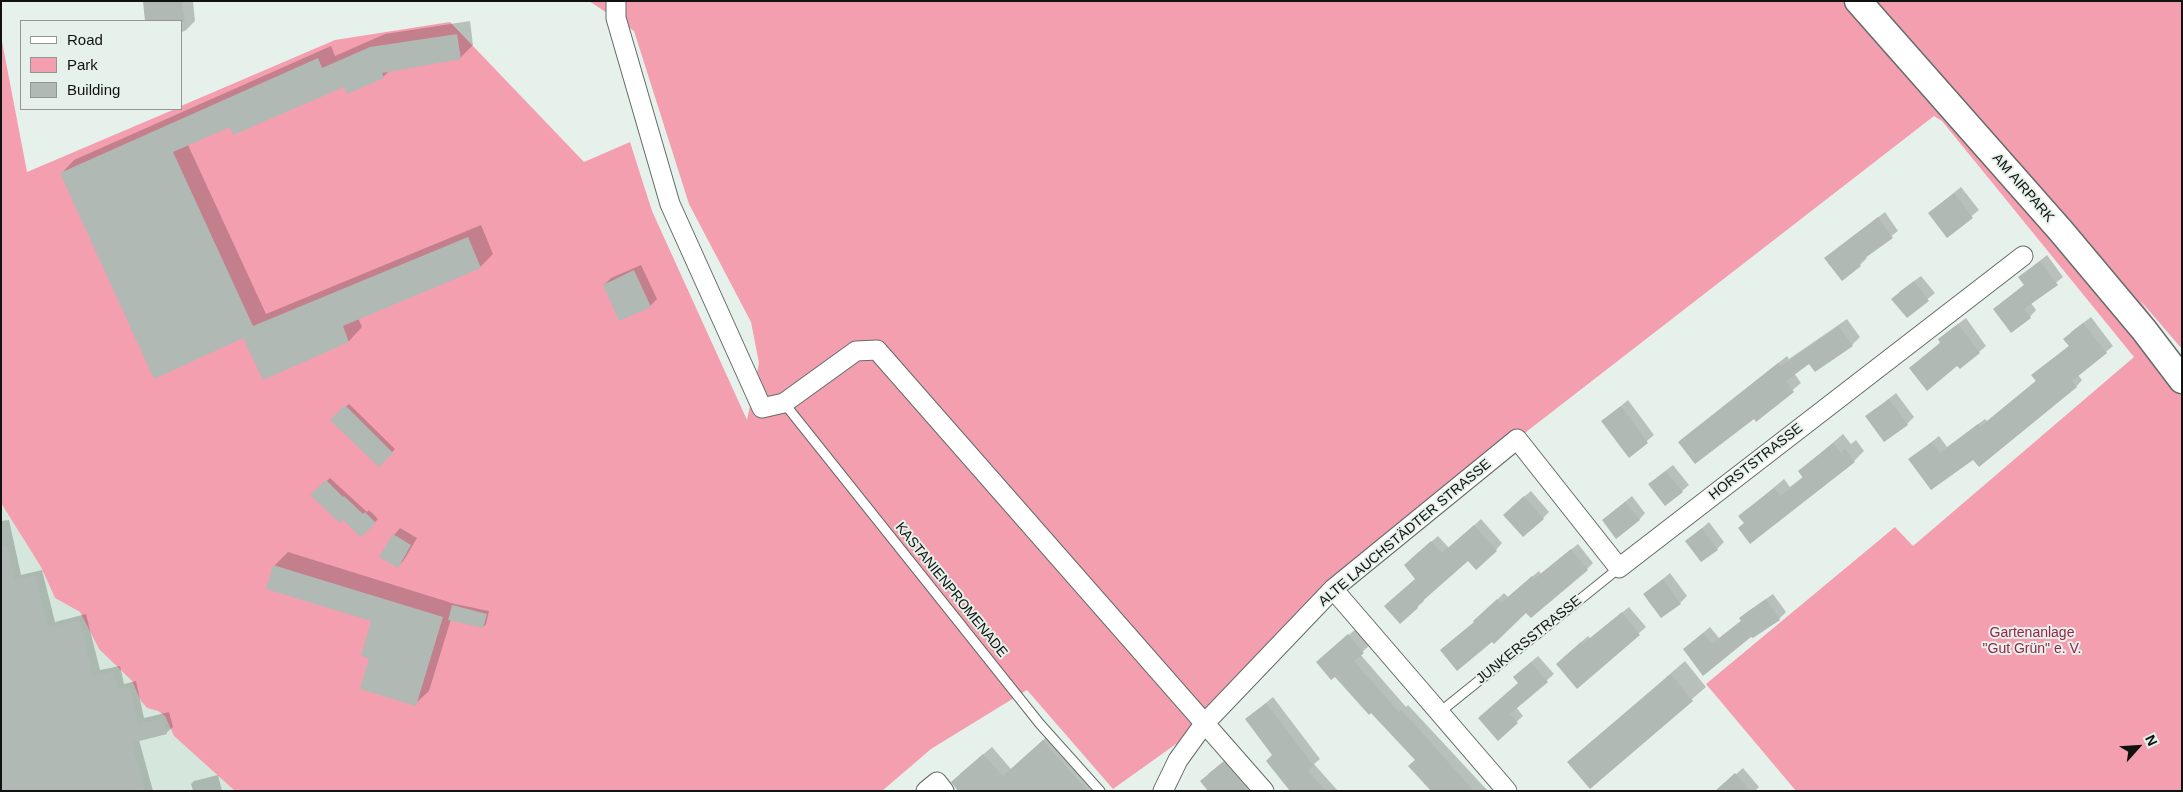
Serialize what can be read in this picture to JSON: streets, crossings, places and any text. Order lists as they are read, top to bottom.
{
  "streets": {
    "street": ["AM AIRPARK", "HORSTSTRASSE", "ALTE LAUCHSTÄDTER STRASSE"],
    "lane": ["KASTANIENPROMENADE", "JUNKERSSTRASSE"]
  },
  "crossings": [
    ["HORSTSTRASSE", "ALTE LAUCHSTÄDTER STRASSE"],
    ["HORSTSTRASSE", "JUNKERSSTRASSE"],
    ["ALTE LAUCHSTÄDTER STRASSE", "JUNKERSSTRASSE"]
  ],
  "parks": ["Gartenanlage \"Gut Grün\" e. V."],
  "legend": ["Road", "Park", "Building"],
  "north": "top right"
}
